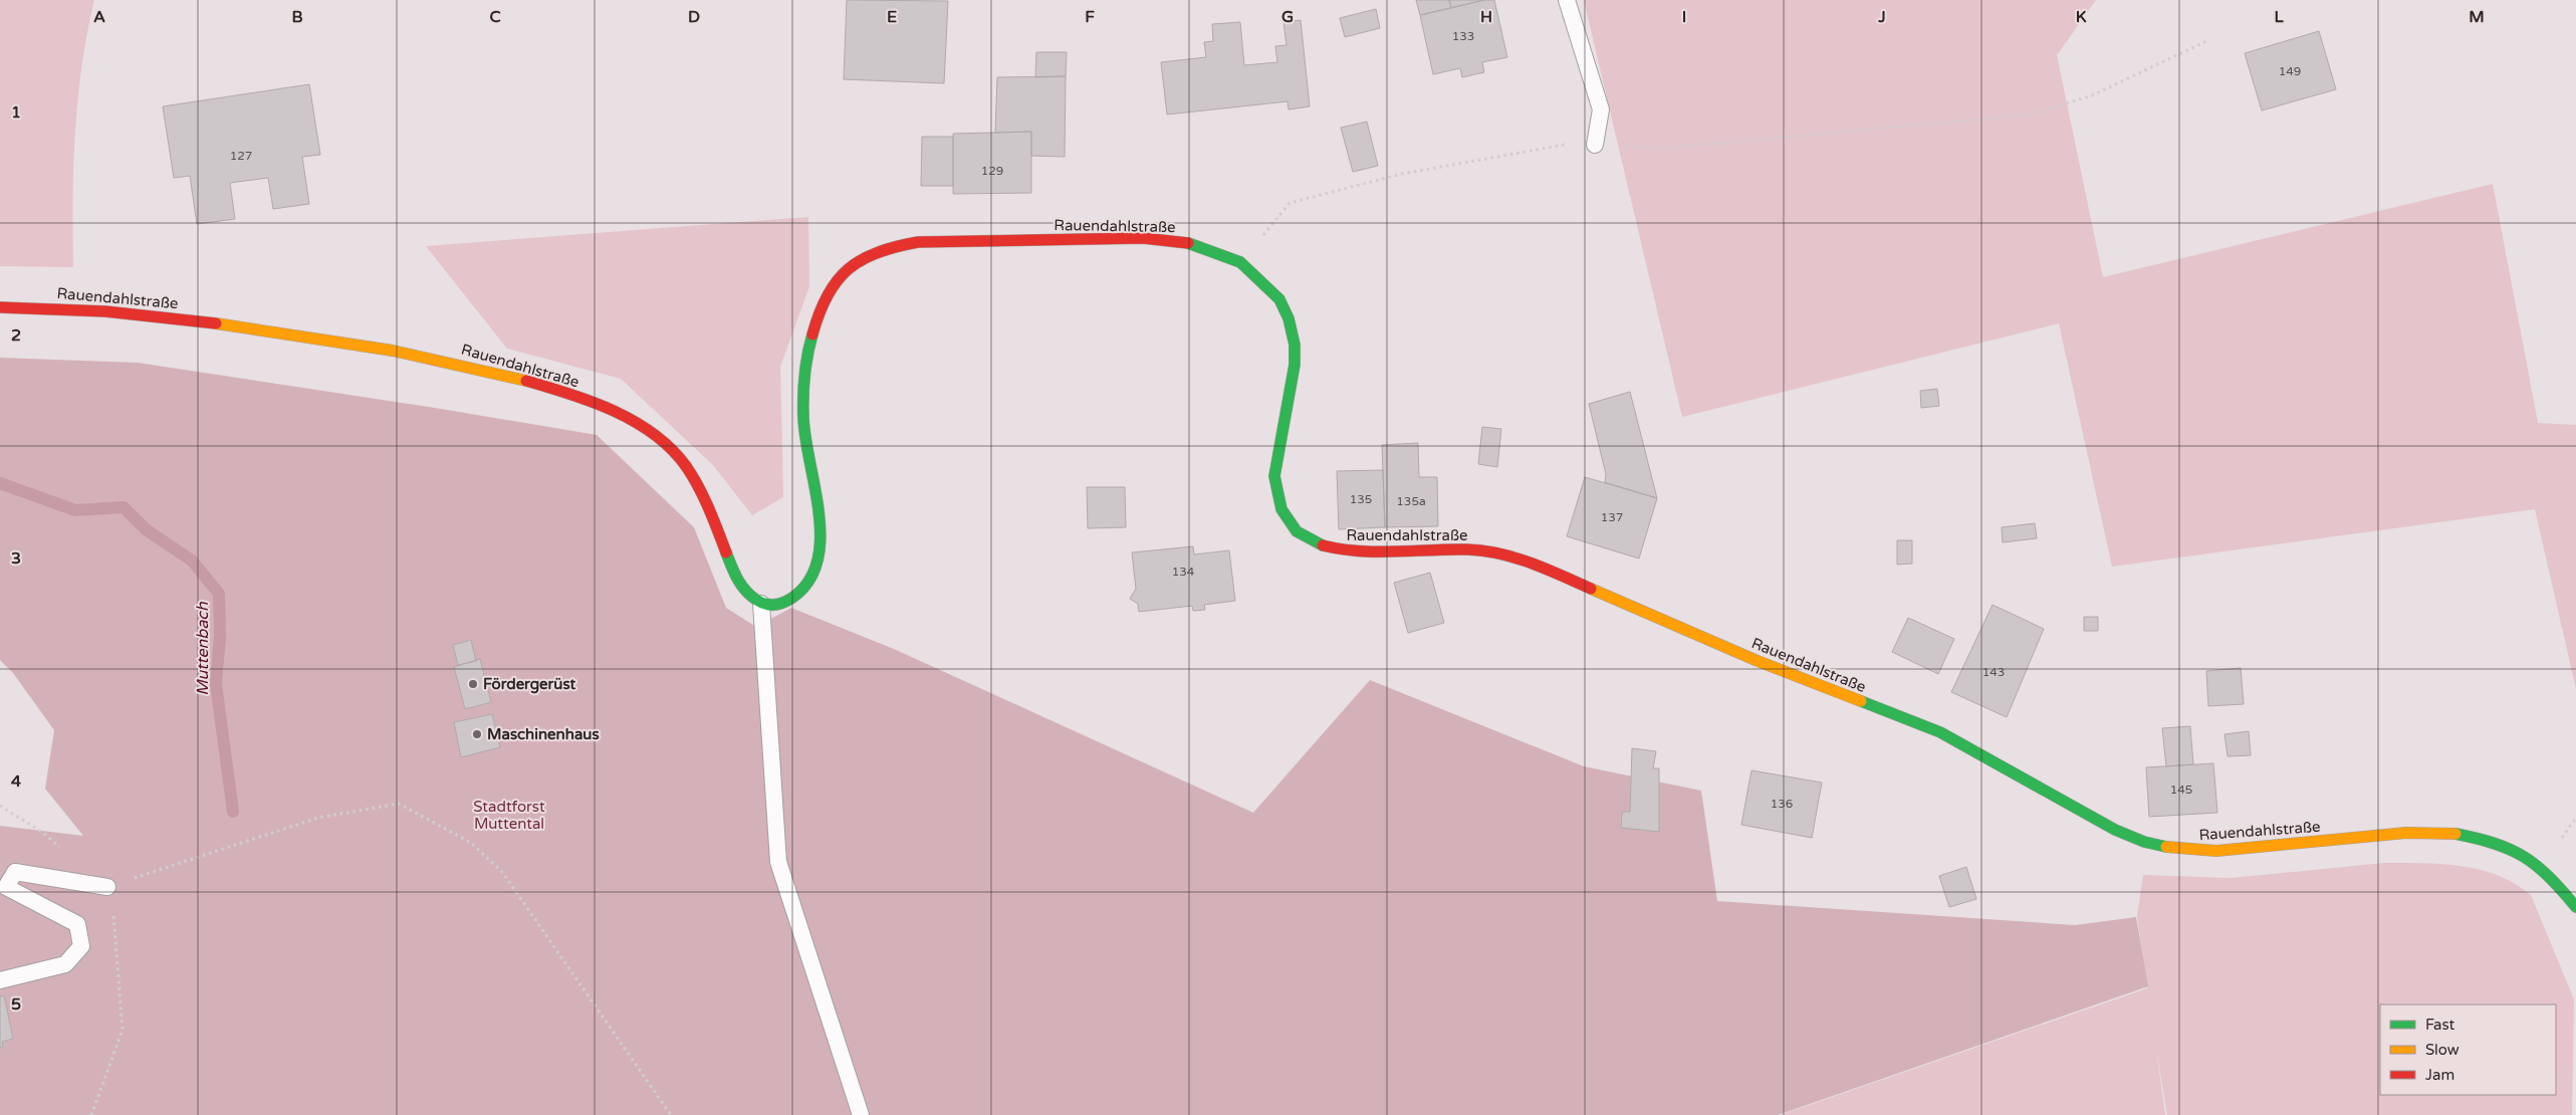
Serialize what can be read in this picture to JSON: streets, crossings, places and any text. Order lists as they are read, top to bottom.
{
  "streets": {
    "street": ["Rauendahlstraße"]
  },
  "water": ["Muttenbach"],
  "parks": ["Stadtforst Muttental"],
  "places": ["Fördergerüst", "Maschinenhaus"],
  "house_numbers": [
    "133",
    "149",
    "127",
    "129",
    "135",
    "135a",
    "137",
    "134",
    "143",
    "145",
    "136"
  ],
  "legend": ["Fast", "Slow", "Jam"],
  "grid": {
    "columns": [
      "A",
      "B",
      "C",
      "D",
      "E",
      "F",
      "G",
      "H",
      "I",
      "J",
      "K",
      "L",
      "M"
    ],
    "rows": [
      "1",
      "2",
      "3",
      "4",
      "5"
    ]
  }
}
